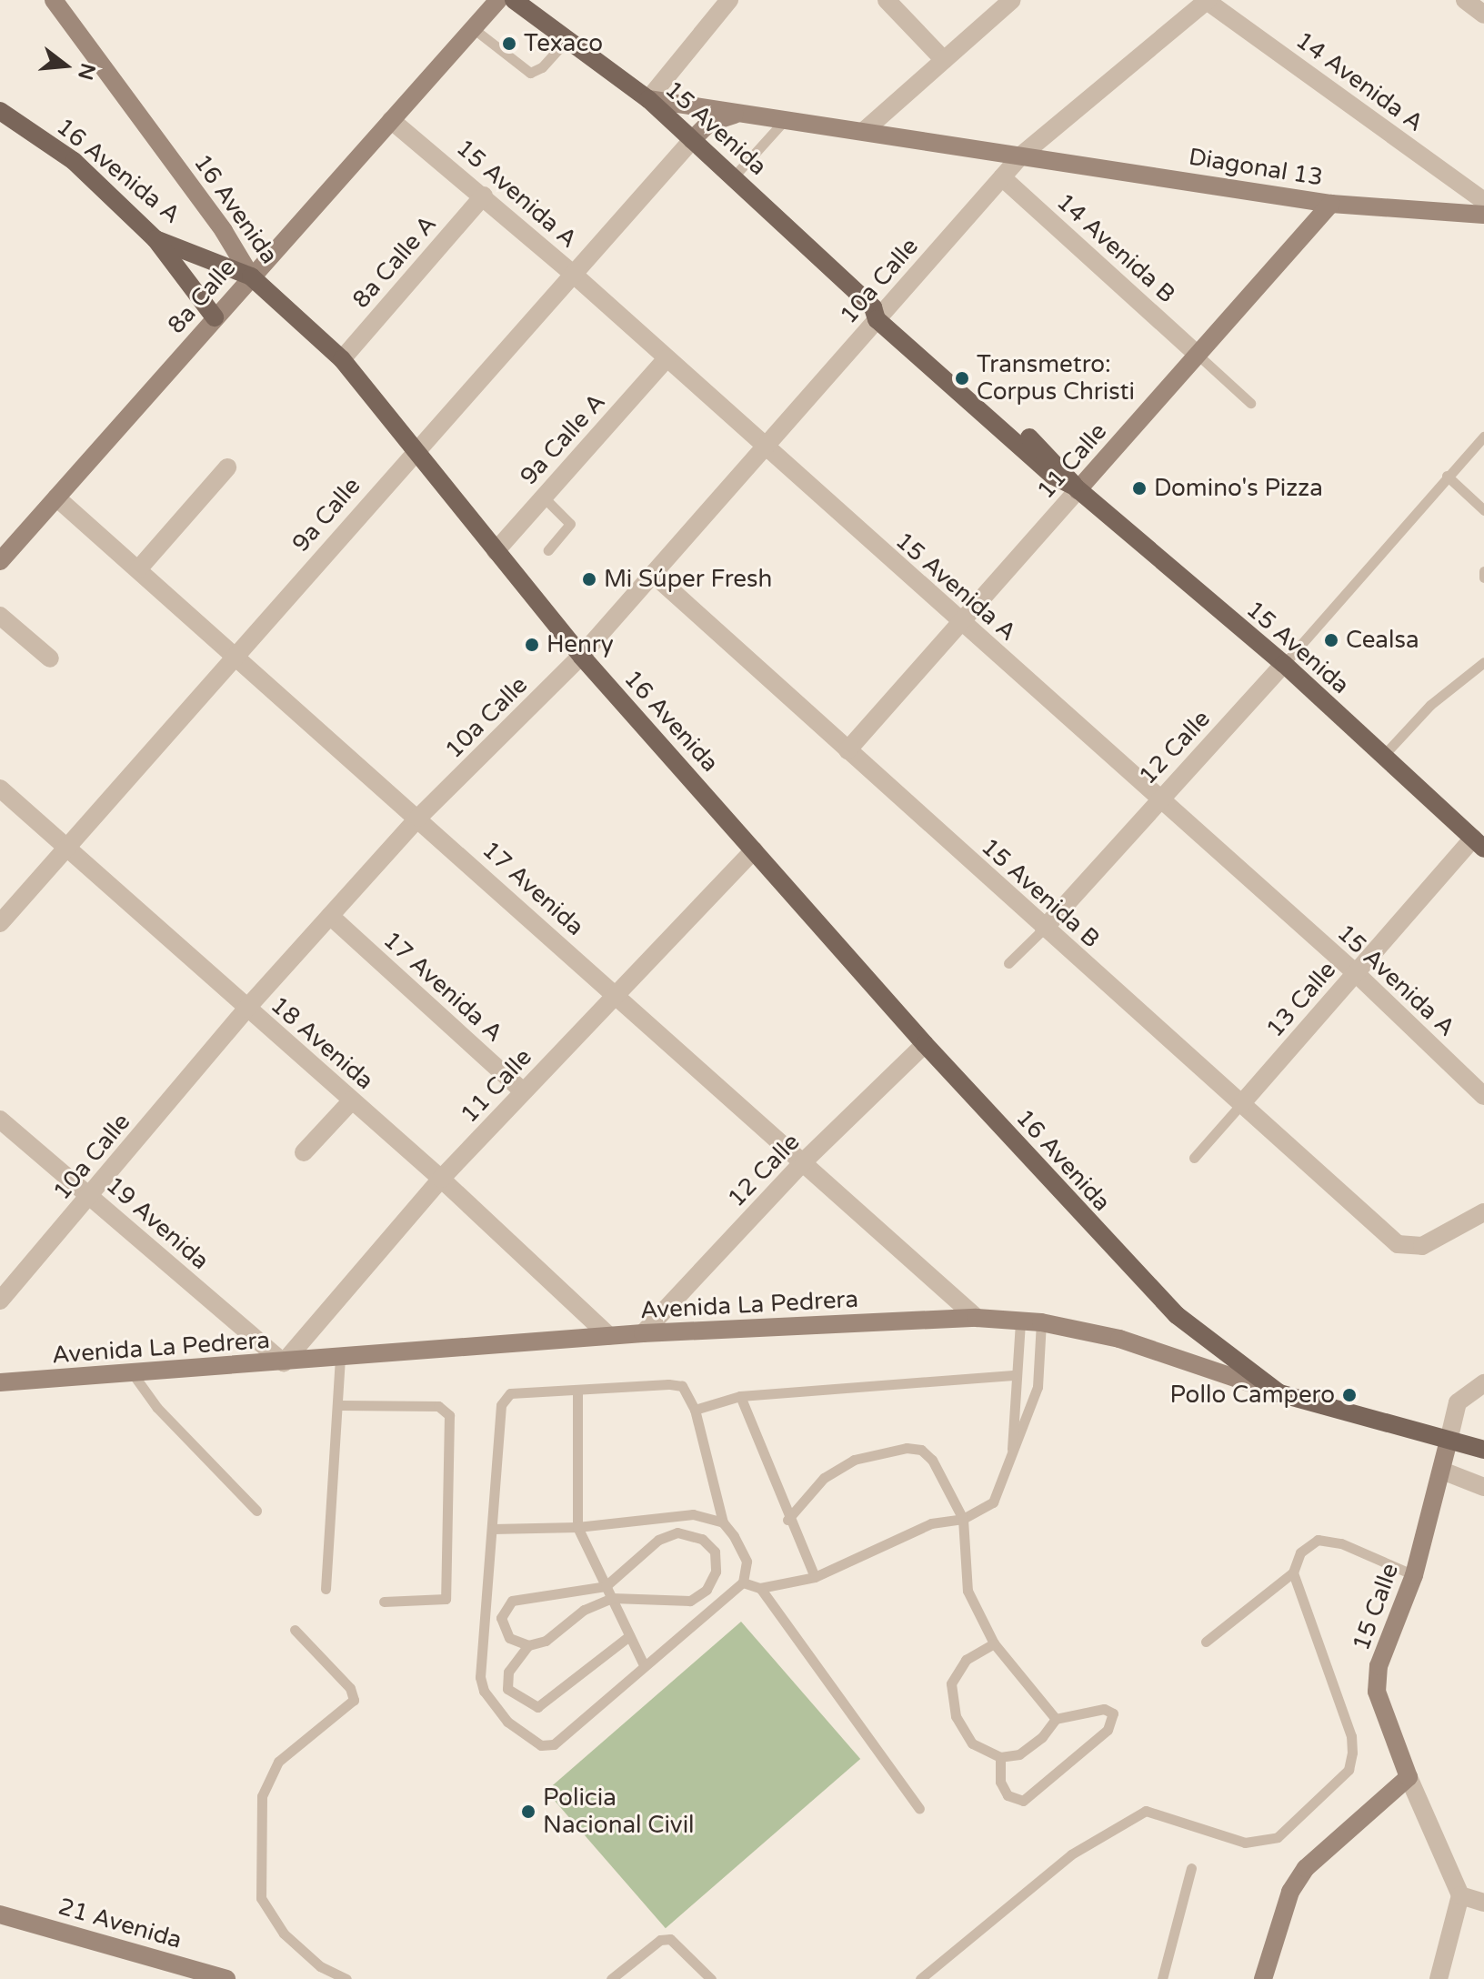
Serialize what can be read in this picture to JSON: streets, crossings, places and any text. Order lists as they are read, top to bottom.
{
  "streets": {
    "main road": [
      "15 Avenida",
      "16 Avenida A",
      "16 Avenida",
      "Avenida La Pedrera"
    ],
    "street": [
      "14 Avenida A",
      "Diagonal 13",
      "15 Avenida A",
      "14 Avenida B",
      "8a Calle A",
      "10a Calle",
      "8a Calle",
      "9a Calle A",
      "11 Calle",
      "9a Calle",
      "12 Calle",
      "17 Avenida",
      "15 Avenida B",
      "17 Avenida A",
      "13 Calle",
      "18 Avenida",
      "19 Avenida",
      "15 Calle",
      "21 Avenida"
    ]
  },
  "crossings": [
    ["14 Avenida A", "10a Calle"],
    ["15 Avenida", "Diagonal 13"],
    ["15 Avenida", "10a Calle"],
    ["15 Avenida", "11 Calle"],
    ["15 Avenida", "9a Calle"],
    ["15 Avenida", "12 Calle"],
    ["15 Avenida", "13 Calle"],
    ["Diagonal 13", "10a Calle"],
    ["Diagonal 13", "11 Calle"],
    ["16 Avenida A", "16 Avenida"],
    ["16 Avenida A", "8a Calle"],
    ["15 Avenida A", "8a Calle A"],
    ["15 Avenida A", "10a Calle"],
    ["15 Avenida A", "8a Calle"],
    ["15 Avenida A", "9a Calle A"],
    ["15 Avenida A", "11 Calle"],
    ["15 Avenida A", "9a Calle"],
    ["15 Avenida A", "12 Calle"],
    ["15 Avenida A", "13 Calle"],
    ["16 Avenida", "8a Calle A"],
    ["16 Avenida", "10a Calle"],
    ["16 Avenida", "8a Calle"],
    ["16 Avenida", "9a Calle A"],
    ["16 Avenida", "11 Calle"],
    ["16 Avenida", "9a Calle"],
    ["16 Avenida", "12 Calle"],
    ["16 Avenida", "Avenida La Pedrera"],
    ["14 Avenida B", "10a Calle"],
    ["14 Avenida B", "11 Calle"],
    ["10a Calle", "17 Avenida"],
    ["10a Calle", "15 Avenida B"],
    ["10a Calle", "17 Avenida A"],
    ["10a Calle", "18 Avenida"],
    ["10a Calle", "19 Avenida"],
    ["8a Calle", "17 Avenida"],
    ["11 Calle", "17 Avenida"],
    ["11 Calle", "15 Avenida B"],
    ["11 Calle", "17 Avenida A"],
    ["11 Calle", "18 Avenida"],
    ["11 Calle", "19 Avenida"],
    ["11 Calle", "Avenida La Pedrera"],
    ["9a Calle", "17 Avenida"],
    ["9a Calle", "18 Avenida"],
    ["12 Calle", "17 Avenida"],
    ["12 Calle", "15 Avenida B"],
    ["12 Calle", "Avenida La Pedrera"],
    ["17 Avenida", "Avenida La Pedrera"],
    ["15 Avenida B", "13 Calle"],
    ["18 Avenida", "Avenida La Pedrera"],
    ["19 Avenida", "Avenida La Pedrera"],
    ["Avenida La Pedrera", "15 Calle"]
  ],
  "places": [
    "Texaco",
    "Transmetro: Corpus Christi",
    "Domino's Pizza",
    "Mi Súper Fresh",
    "Cealsa",
    "Henry",
    "Pollo Campero",
    "Policia Nacional Civil"
  ],
  "north": "right"
}
